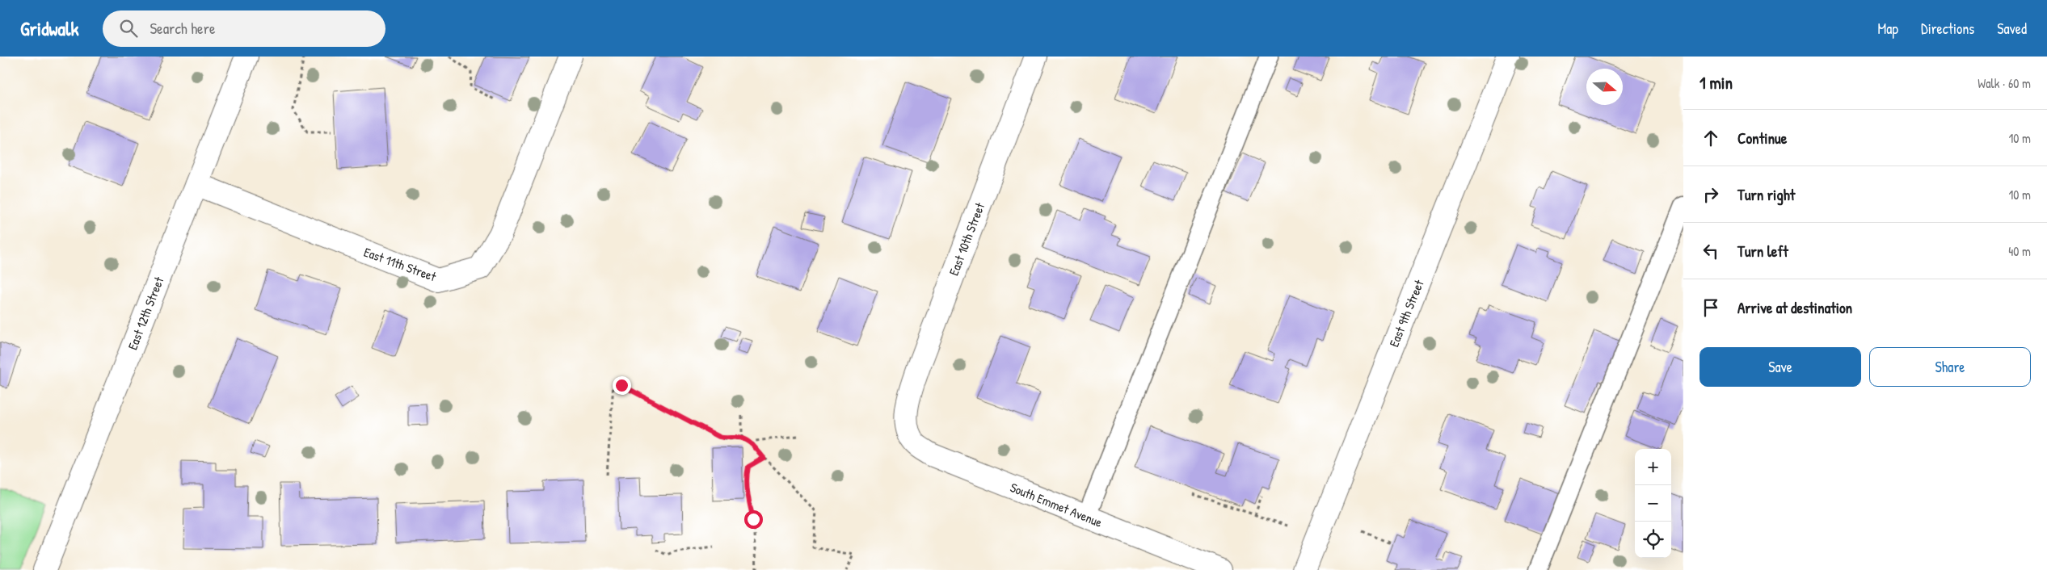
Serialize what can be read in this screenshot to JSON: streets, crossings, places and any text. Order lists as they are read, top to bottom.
{
  "streets": {
    "street": [
      "East 10th Street",
      "East 11th Street",
      "East 12th Street",
      "East 9th Street",
      "South Emmet Avenue"
    ]
  },
  "crossings": [
    ["East 10th Street", "South Emmet Avenue"],
    ["East 11th Street", "East 12th Street"]
  ],
  "north": "right",
  "page": {
    "header": "Gridwalk",
    "search": "Search here",
    "nav": ["Map", "Directions", "Saved"],
    "heading": ["1 min", "Walk · 60 m"],
    "list": [
      ["Continue", "10 m"],
      ["Turn right", "10 m"],
      ["Turn left", "40 m"],
      "Arrive at destination"
    ],
    "buttons": ["Save", "Share"],
    "map_buttons": ["+", "−"]
  }
}
